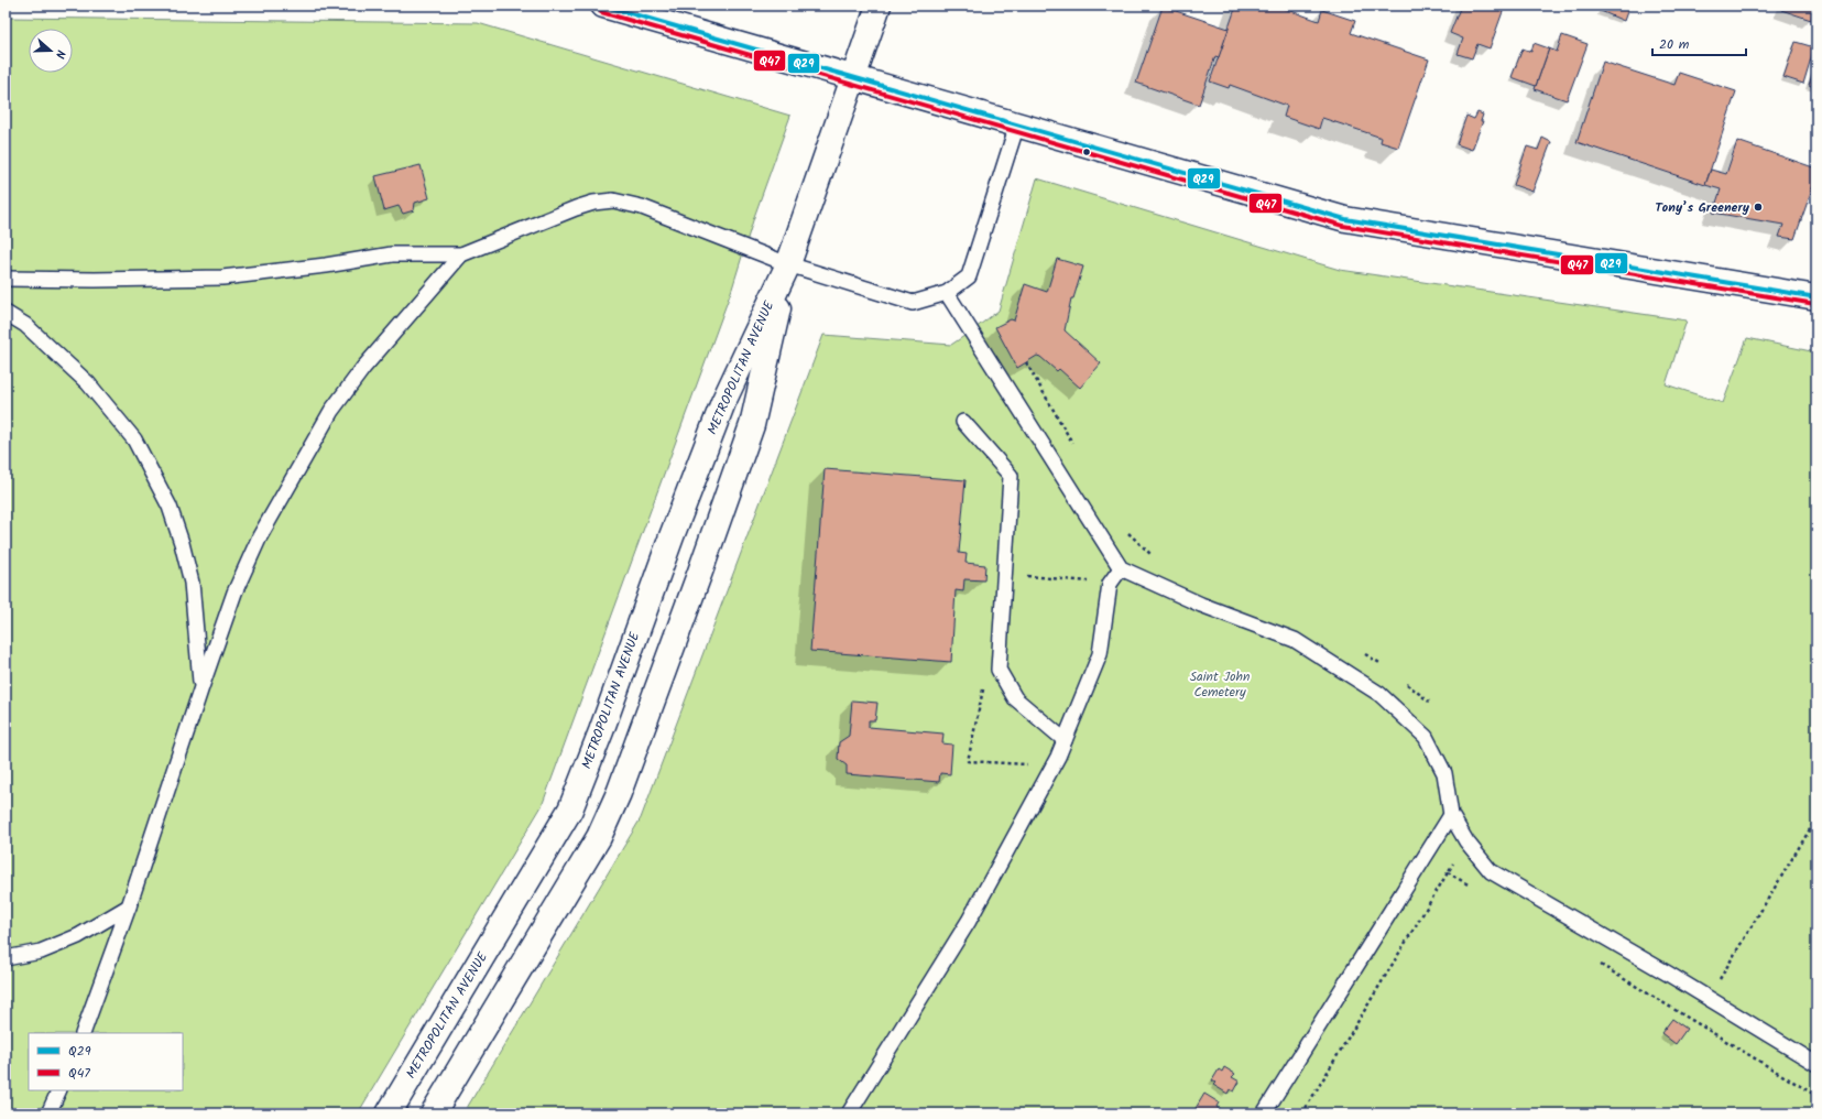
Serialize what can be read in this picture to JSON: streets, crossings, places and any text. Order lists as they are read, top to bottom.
{
  "streets": {
    "main road": ["METROPOLITAN AVENUE"]
  },
  "parks": ["Saint John Cemetery"],
  "places": ["Tony’s Greenery"],
  "lines": ["transit line Q29", "transit line Q47"],
  "legend": ["Q29", "Q47"],
  "scale_bar": "20 m",
  "north": "right"
}
